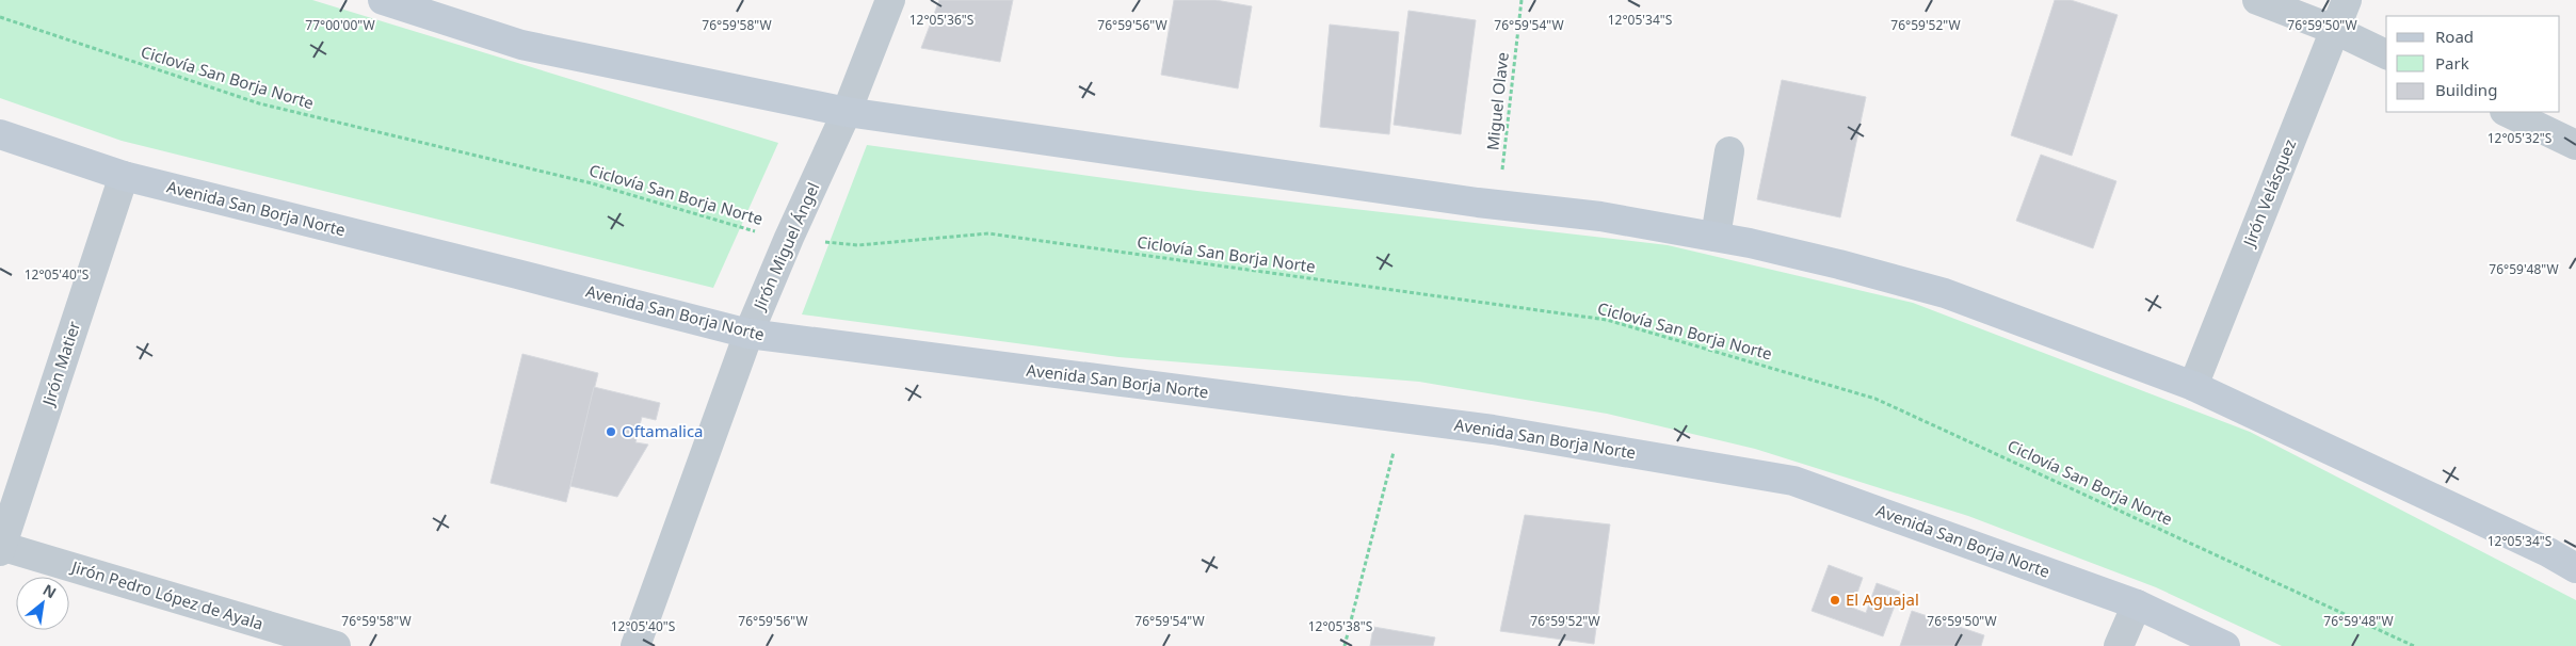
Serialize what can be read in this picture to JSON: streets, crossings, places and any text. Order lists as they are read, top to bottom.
{
  "streets": {
    "main road": ["Avenida San Borja Norte"],
    "street": [
      "Jirón Velásquez",
      "Jirón Miguel Ángel",
      "Jirón Matier",
      "Jirón Pedro López de Ayala"
    ],
    "path": ["Ciclovía San Borja Norte", "Miguel Olave"]
  },
  "crossings": [
    ["Ciclovía San Borja Norte", "Jirón Miguel Ángel"],
    ["Avenida San Borja Norte", "Jirón Miguel Ángel"],
    ["Avenida San Borja Norte", "Jirón Matier"],
    ["Jirón Matier", "Jirón Pedro López de Ayala"]
  ],
  "places": ["Oftamalica", "El Aguajal"],
  "legend": ["Road", "Park", "Building"],
  "north": "top right",
  "coordinates": [
    "12°05'36\"S",
    "12°05'34\"S",
    "77°00'00\"W",
    "76°59'58\"W",
    "76°59'56\"W",
    "76°59'54\"W",
    "76°59'52\"W",
    "76°59'50\"W",
    "12°05'32\"S",
    "76°59'48\"W",
    "12°05'40\"S",
    "12°05'38\"S"
  ]
}
